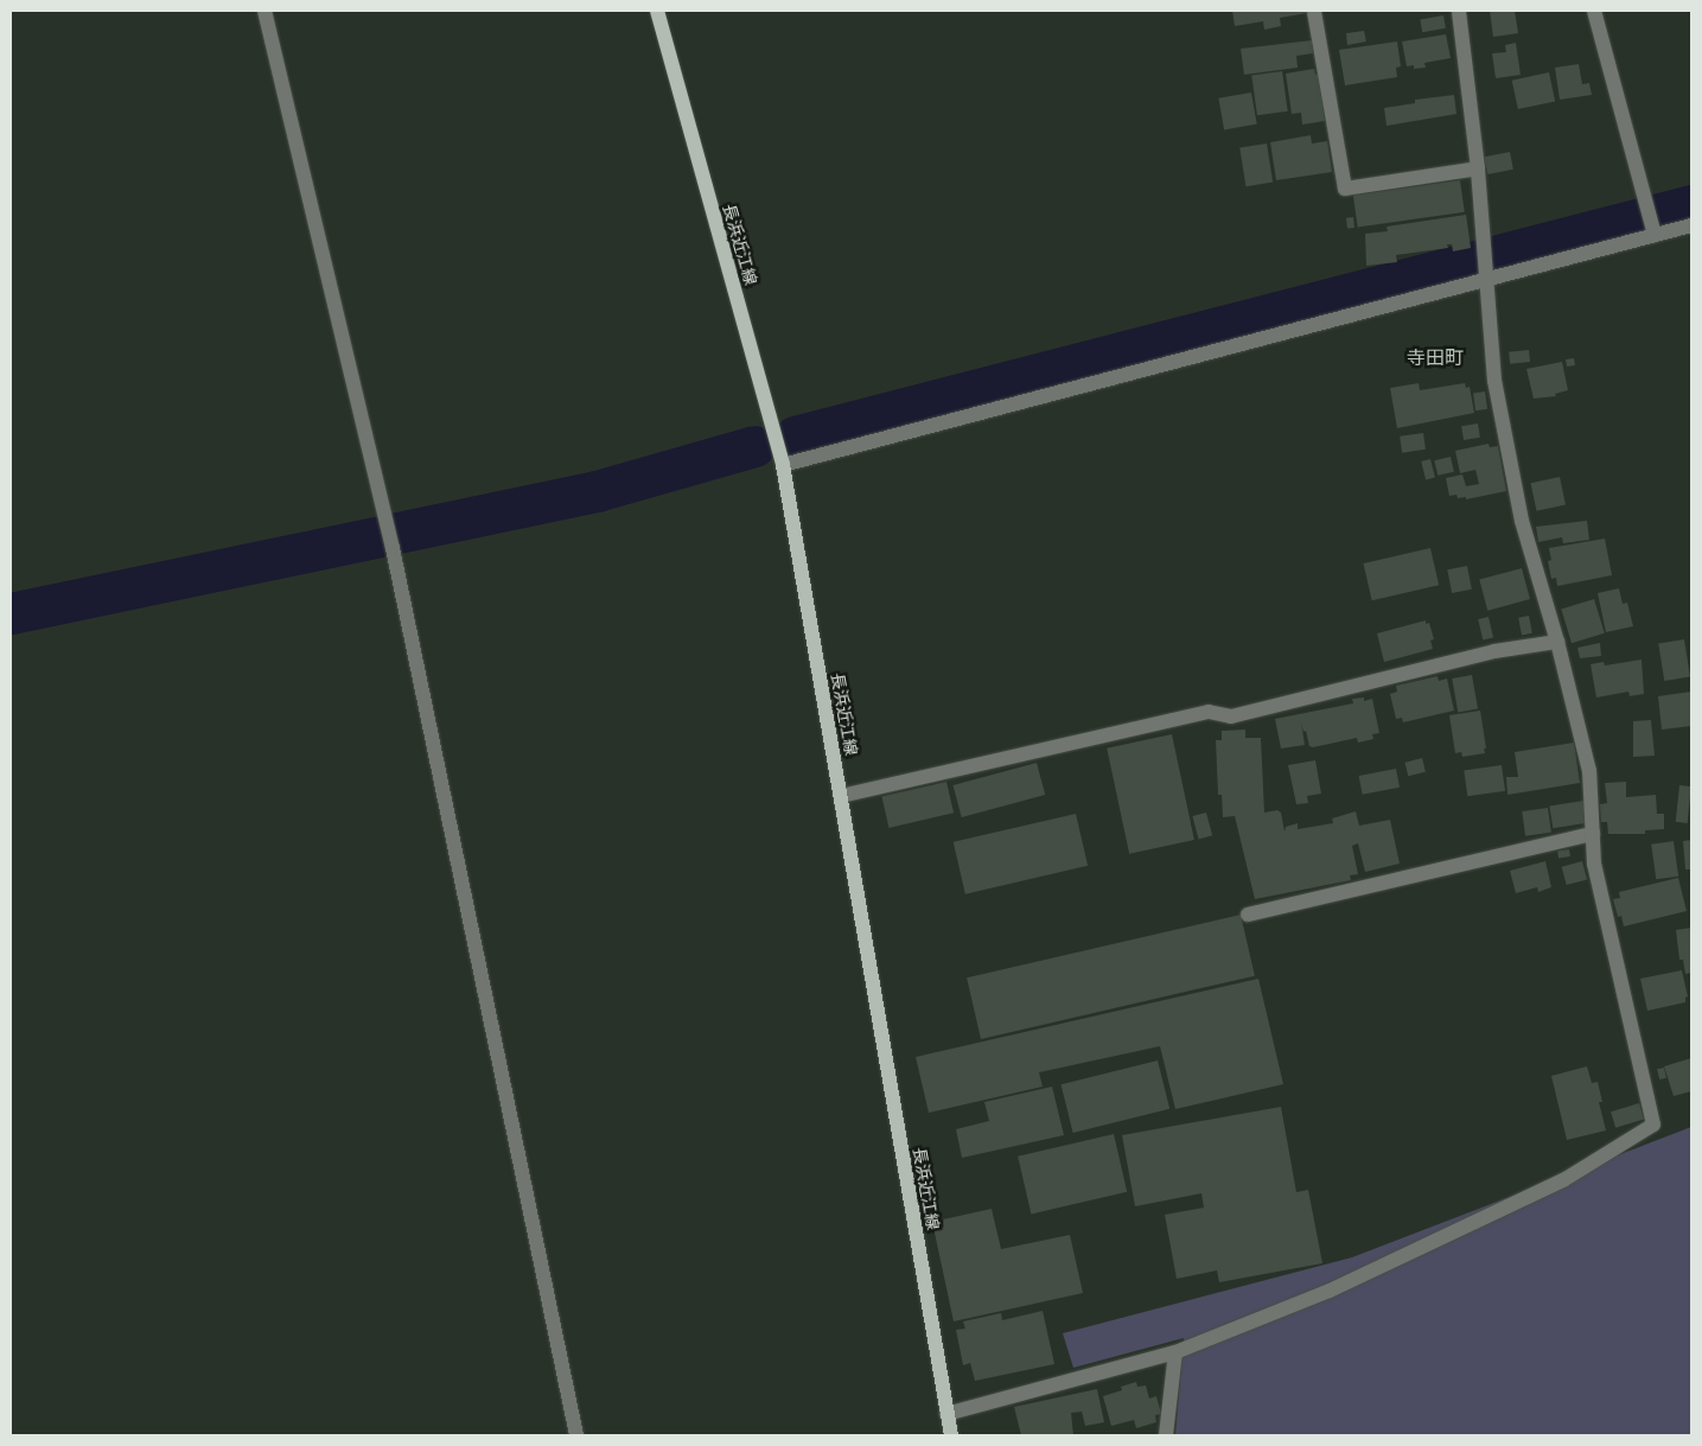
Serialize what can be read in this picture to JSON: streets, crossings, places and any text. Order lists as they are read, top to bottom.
{
  "streets": {
    "main road": ["長浜近江線"]
  },
  "districts": ["寺田町"]
}
